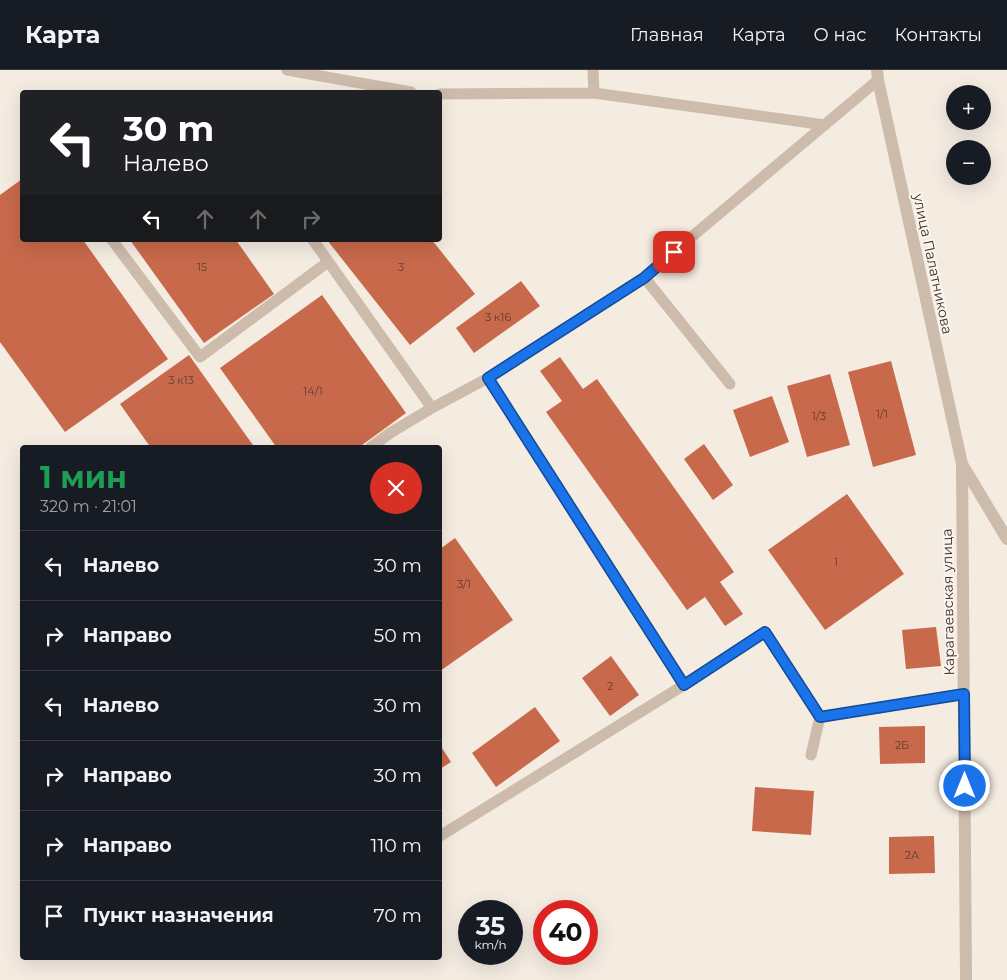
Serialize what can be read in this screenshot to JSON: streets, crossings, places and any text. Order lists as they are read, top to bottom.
{
  "streets": {
    "street": ["улица Палатникова", "Карагаевская улица"]
  },
  "crossings": [
    ["улица Палатникова", "Карагаевская улица"]
  ],
  "house_numbers": [
    "15",
    "3",
    "3 к16",
    "3 к13",
    "14/1",
    "1/1",
    "1/3",
    "1",
    "3/1",
    "2",
    "2Б",
    "2А"
  ],
  "page": {
    "header": "Карта",
    "nav": [
      "Главная",
      "Карта",
      "О нас",
      "Контакты"
    ],
    "map_buttons": ["+", "−"],
    "turn": ["30 m", "Налево"],
    "heading": ["1 мин", "320 m · 21:01"],
    "list": [
      {
        "name": "Налево",
        "value": "30 m"
      },
      {
        "name": "Направо",
        "value": "50 m"
      },
      {
        "name": "Налево",
        "value": "30 m"
      },
      {
        "name": "Направо",
        "value": "30 m"
      },
      {
        "name": "Направо",
        "value": "110 m"
      },
      {
        "name": "Пункт назначения",
        "value": "70 m"
      }
    ],
    "speed": "35 km/h",
    "limit": "40"
  }
}
